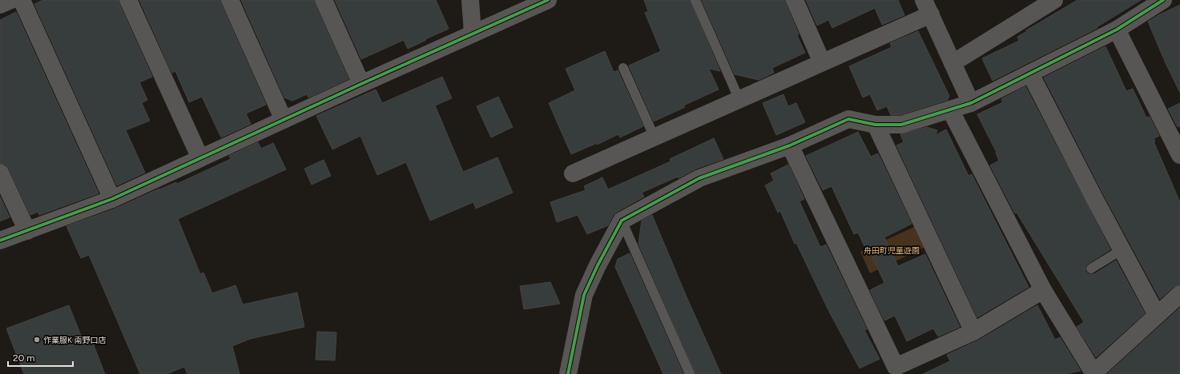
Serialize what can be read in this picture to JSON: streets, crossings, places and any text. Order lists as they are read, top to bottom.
{
  "parks": ["舟田町児童遊園"],
  "places": ["作業服K 南野口店"],
  "scale_bar": "20 m"
}
